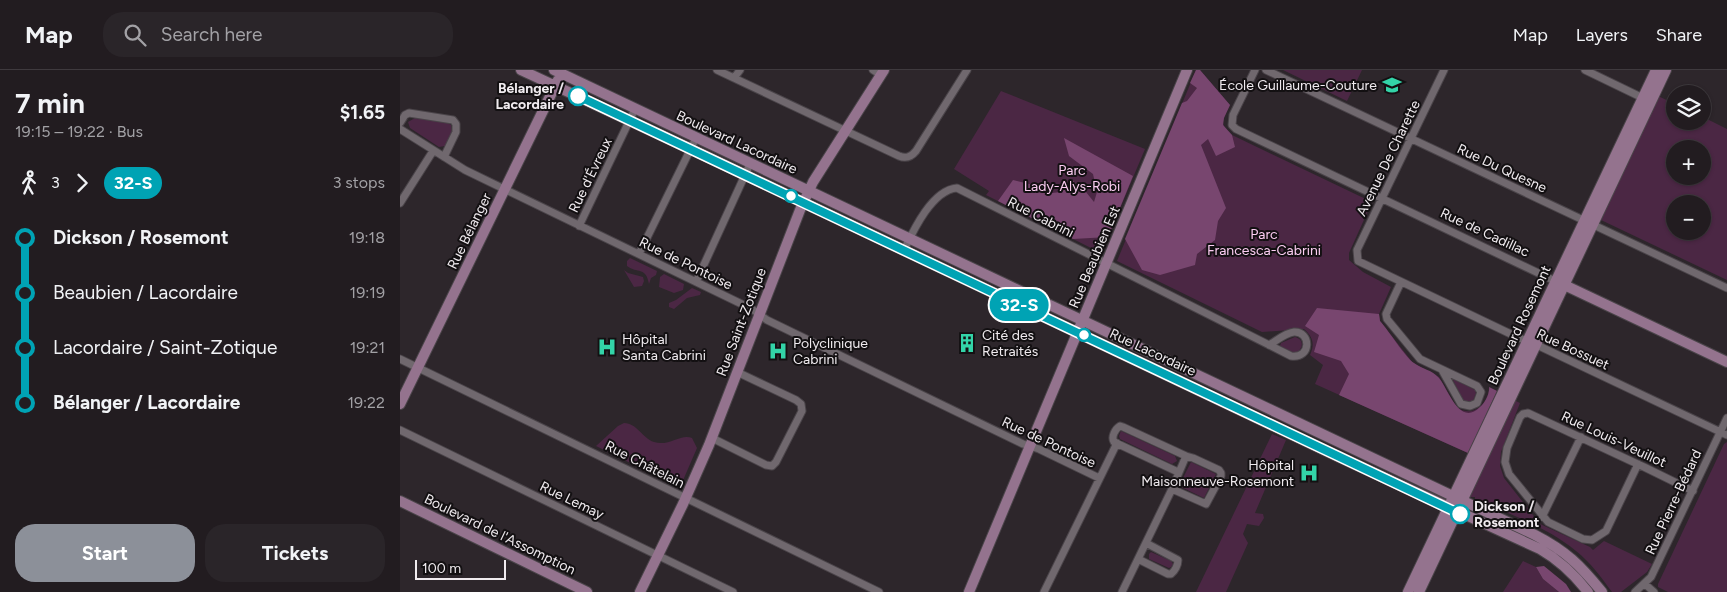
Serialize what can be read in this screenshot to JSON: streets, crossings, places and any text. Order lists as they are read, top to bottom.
{
  "streets": {
    "main road": [
      "Boulevard Lacordaire",
      "Rue Bélanger",
      "Rue de Cadillac",
      "Rue Beaubien Est",
      "Rue Saint-Zotique",
      "Boulevard Rosemont",
      "Rue Lacordaire",
      "Boulevard de l'Assomption"
    ],
    "street": [
      "Avenue De Charette",
      "Rue Du Quesne",
      "Rue d'Évreux",
      "Rue Cabrini",
      "Rue de Pontoise",
      "Rue Bossuet",
      "Rue Louis-Veuillot",
      "Rue Châtelain",
      "Rue Lemay",
      "Rue Pierre-Bédard"
    ]
  },
  "crossings": [
    ["Boulevard Lacordaire", "Rue d'Évreux"],
    ["Boulevard Lacordaire", "Rue Cabrini"],
    ["Boulevard Lacordaire", "Rue Bélanger"],
    ["Boulevard Lacordaire", "Rue Saint-Zotique"],
    ["Boulevard Lacordaire", "Rue Lacordaire"],
    ["Avenue De Charette", "Rue Du Quesne"],
    ["Avenue De Charette", "Rue de Cadillac"],
    ["Avenue De Charette", "Rue Bossuet"],
    ["Rue Du Quesne", "Boulevard Rosemont"],
    ["Rue d'Évreux", "Rue de Pontoise"],
    ["Rue Cabrini", "Rue Beaubien Est"],
    ["Rue Cabrini", "Rue Lacordaire"],
    ["Rue Bélanger", "Rue de Pontoise"],
    ["Rue Bélanger", "Rue Châtelain"],
    ["Rue de Cadillac", "Boulevard Rosemont"],
    ["Rue Beaubien Est", "Rue de Pontoise"],
    ["Rue Beaubien Est", "Rue Lacordaire"],
    ["Rue de Pontoise", "Rue Saint-Zotique"],
    ["Rue Saint-Zotique", "Rue Châtelain"],
    ["Rue Saint-Zotique", "Rue Lemay"],
    ["Boulevard Rosemont", "Rue Bossuet"],
    ["Boulevard Rosemont", "Rue Lacordaire"],
    ["Rue Bossuet", "Rue Pierre-Bédard"],
    ["Rue Louis-Veuillot", "Rue Pierre-Bédard"]
  ],
  "parks": ["Parc Lady-Alys-Robi", "Parc Francesca-Cabrini"],
  "places": {
    "school or university": ["École Guillaume-Couture"],
    "other": ["Bélanger / Lacordaire", "Dickson / Rosemont"],
    "building": ["Cité des Retraités"],
    "hospital": ["Hôpital Santa Cabrini", "Polyclinique Cabrini", "Hôpital Maisonneuve-Rosemont"]
  },
  "lines": ["bus line 32-S"],
  "scale_bar": "100 m",
  "page": {
    "header": "Map",
    "search": "Search here",
    "nav": ["Map", "Layers", "Share"],
    "heading": ["7 min", "19:15 – 19:22 · Bus", "$1.65"],
    "on_map": "32-S",
    "map_buttons": ["+", "−"],
    "legs": ["3", "32-S", "3 stops"],
    "list": [
      {
        "name": "Dickson / Rosemont",
        "value": "19:18"
      },
      {
        "name": "Beaubien / Lacordaire",
        "value": "19:19"
      },
      {
        "name": "Lacordaire / Saint-Zotique",
        "value": "19:21"
      },
      {
        "name": "Bélanger / Lacordaire",
        "value": "19:22"
      }
    ],
    "buttons": ["Start", "Tickets"],
    "scale": "100 m"
  }
}
